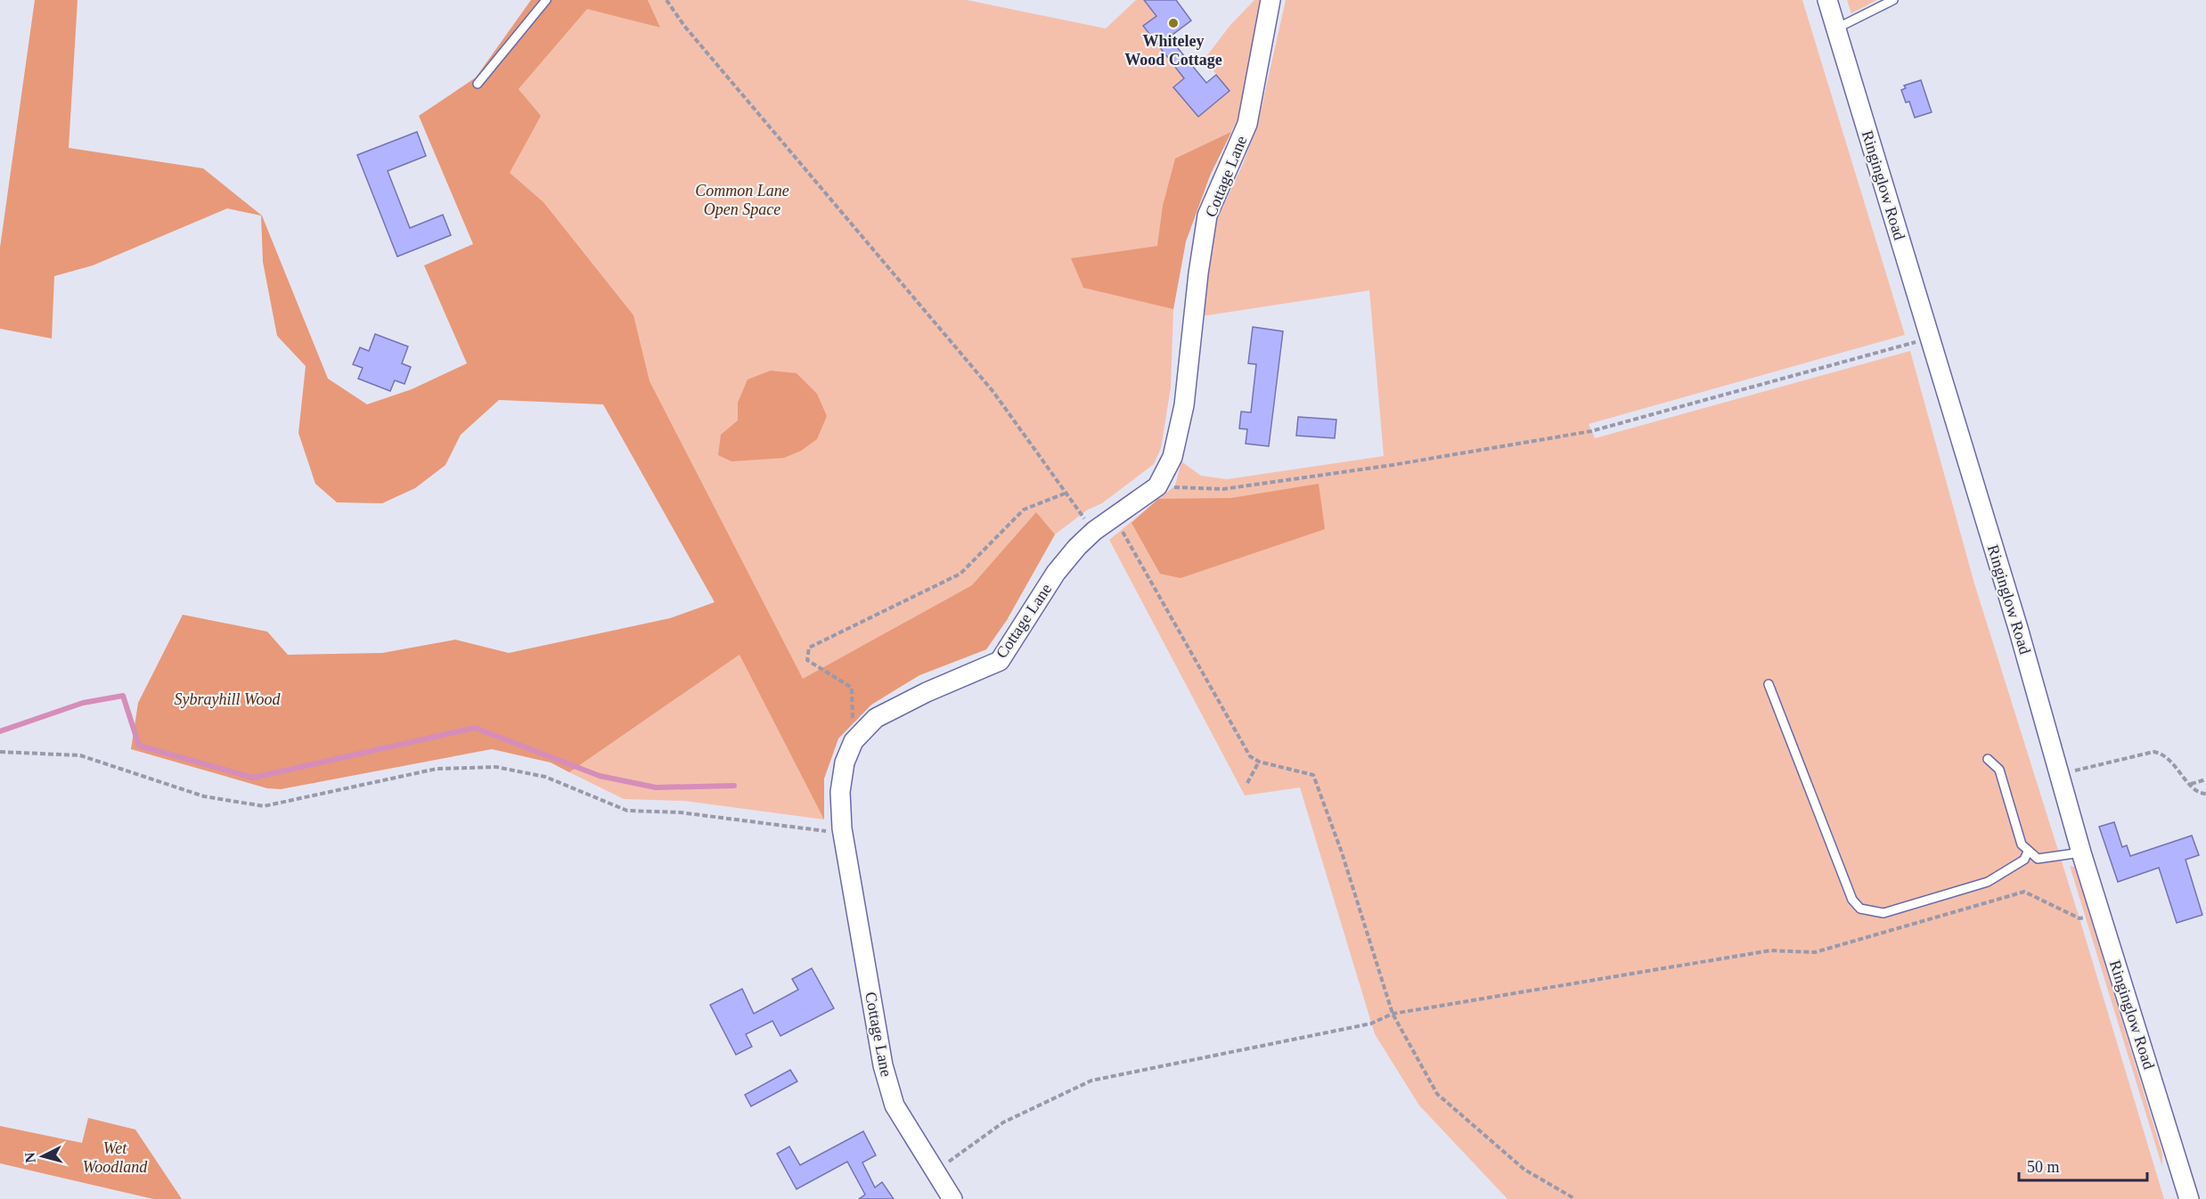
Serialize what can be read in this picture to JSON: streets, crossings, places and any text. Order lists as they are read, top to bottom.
{
  "streets": {
    "street": ["Cottage Lane", "Ringinglow Road"]
  },
  "parks": ["Common Lane Open Space", "Sybrayhill Wood", "Wet Woodland"],
  "places": ["Whiteley Wood Cottage"],
  "scale_bar": "50 m",
  "north": "left"
}
